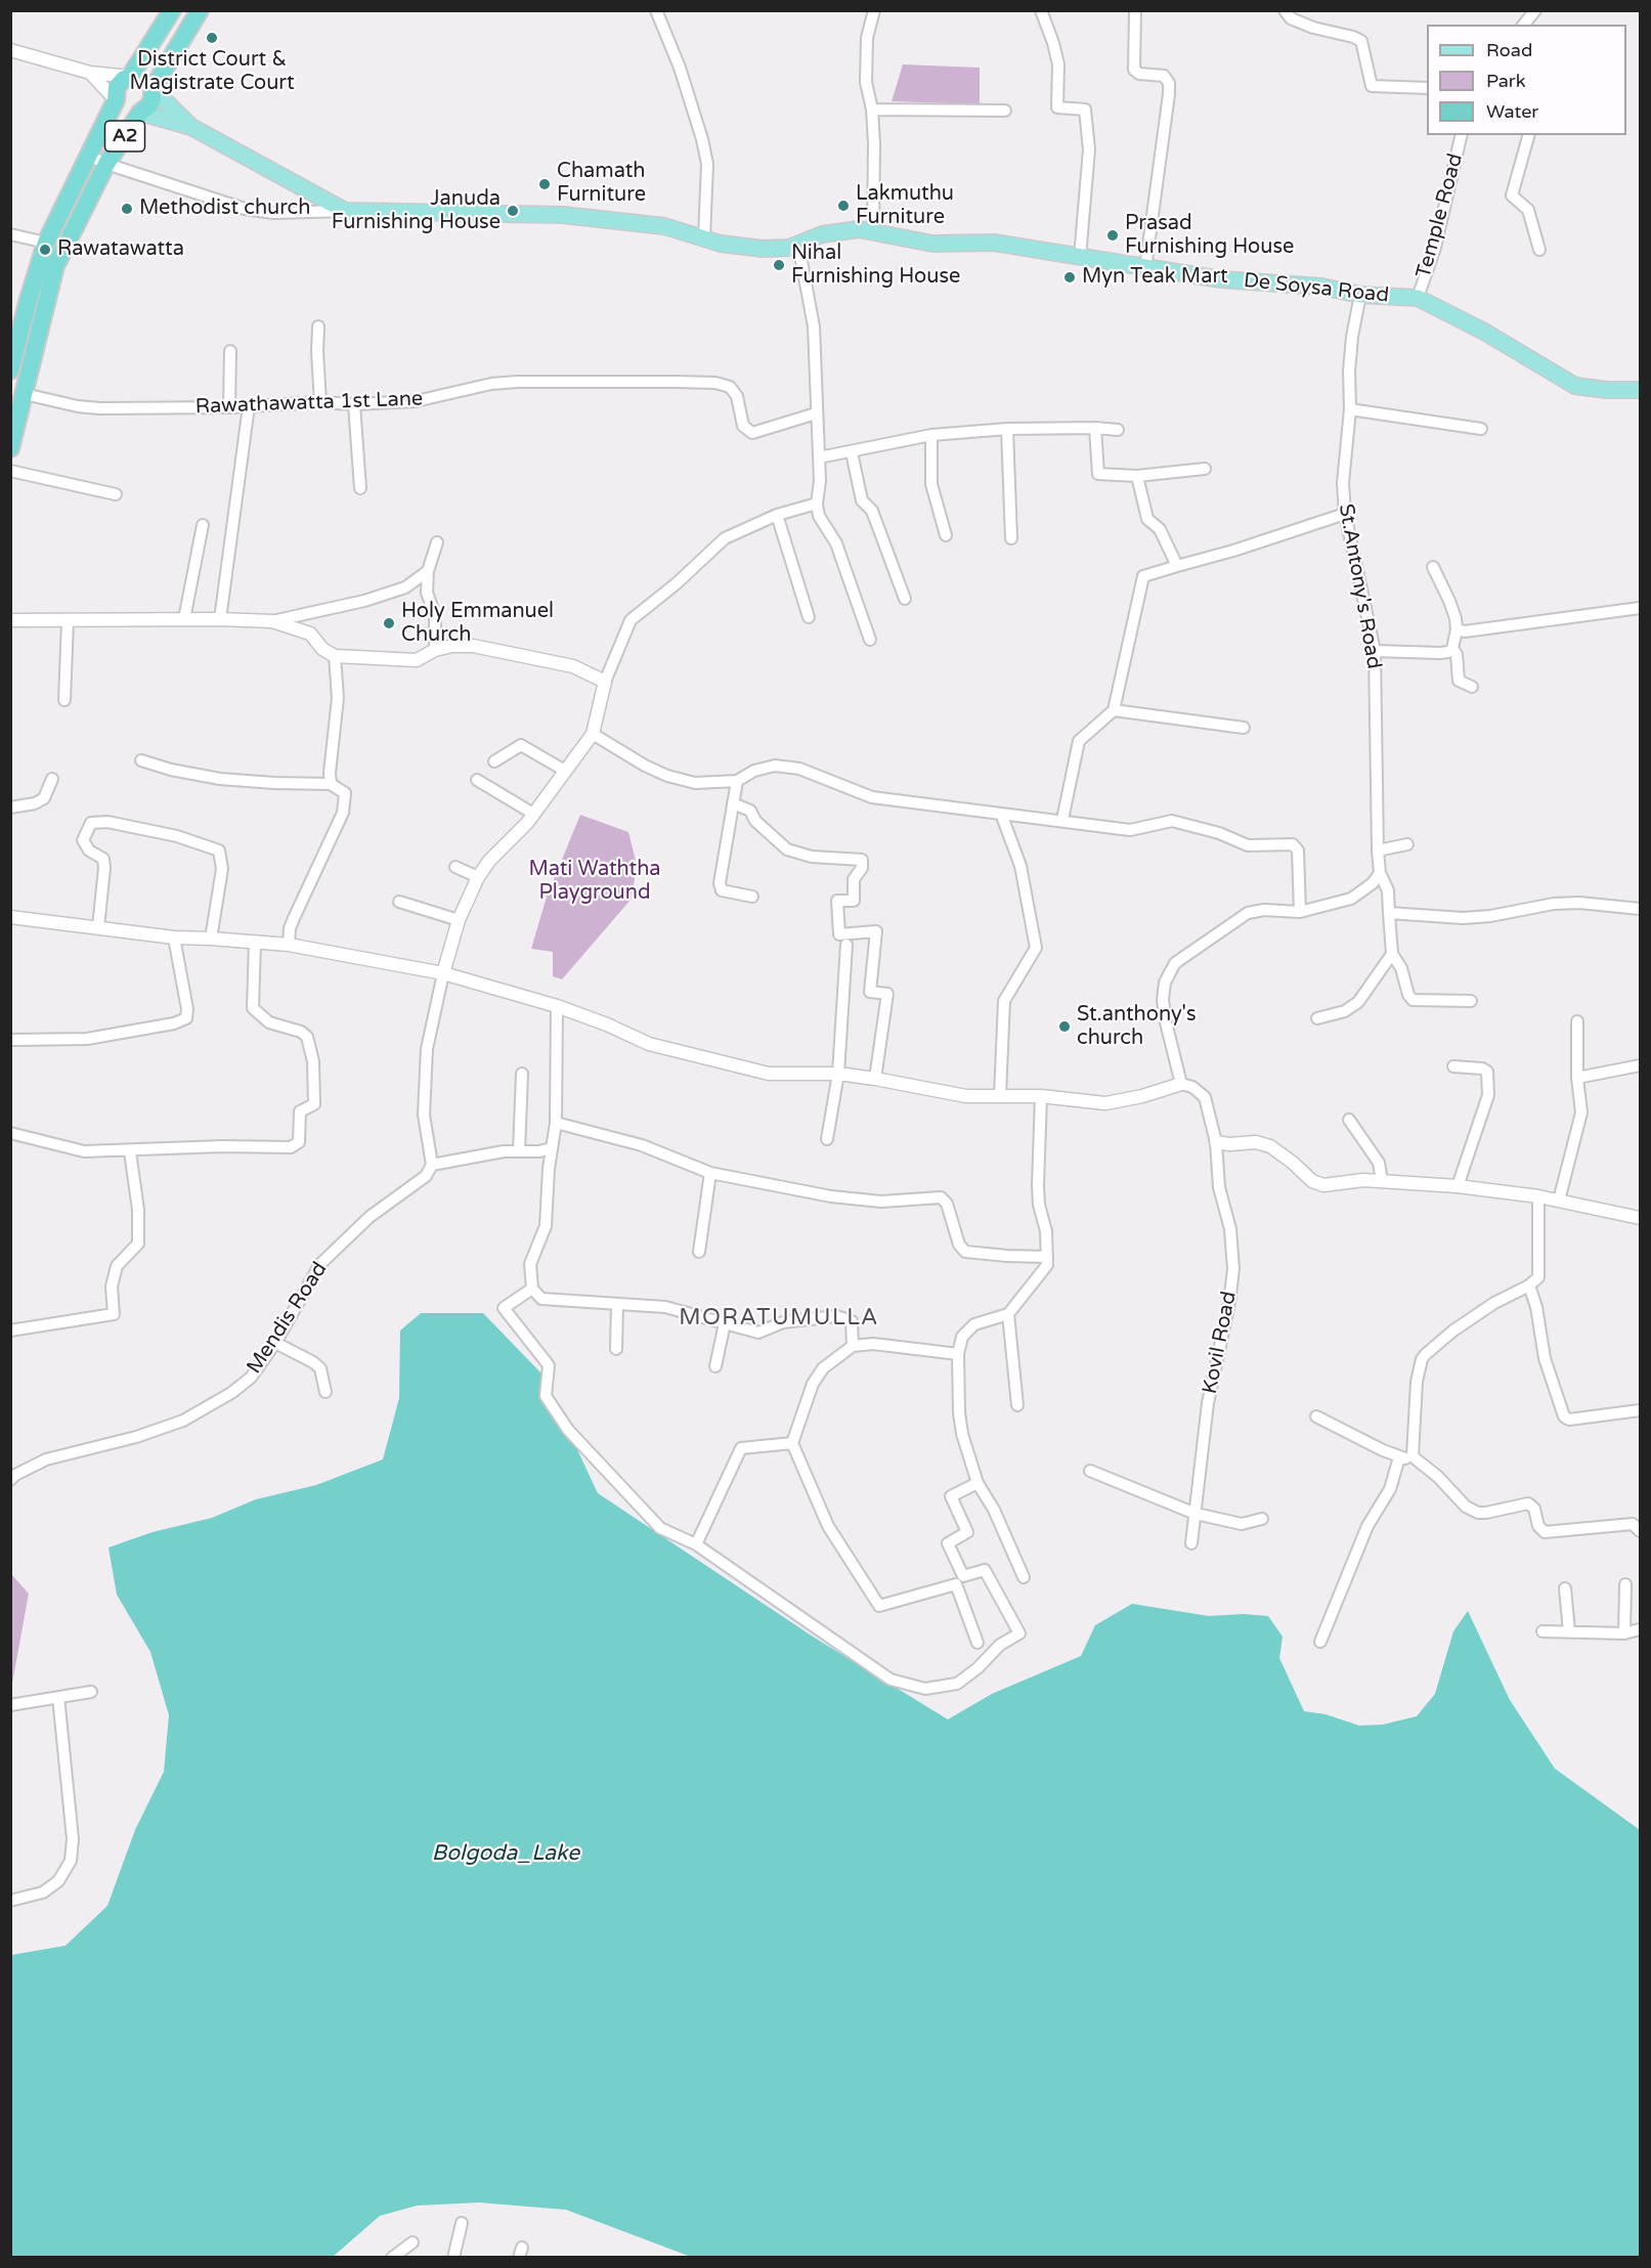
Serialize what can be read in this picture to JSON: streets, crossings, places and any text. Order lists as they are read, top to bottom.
{
  "streets": {
    "highway": ["A2", "De Soysa Road"],
    "street": [
      "Temple Road",
      "Rawathawatta 1st Lane",
      "St.Antony's Road",
      "Mendis Road",
      "Kovil Road"
    ]
  },
  "crossings": [
    ["A2", "De Soysa Road"],
    ["A2", "Rawathawatta 1st Lane"],
    ["Temple Road", "De Soysa Road"],
    ["De Soysa Road", "St.Antony's Road"]
  ],
  "districts": ["MORATUMULLA"],
  "water": ["Bolgoda_Lake"],
  "parks": ["Mati Waththa Playground"],
  "places": [
    "District Court & Magistrate Court",
    "Chamath Furniture",
    "Lakmuthu Furniture",
    "Methodist church",
    "Januda Furnishing House",
    "Prasad Furnishing House",
    "Rawatawatta",
    "Nihal Furnishing House",
    "Myn Teak Mart",
    "Holy Emmanuel Church",
    "St.anthony's church"
  ],
  "legend": ["Road", "Park", "Water"]
}
